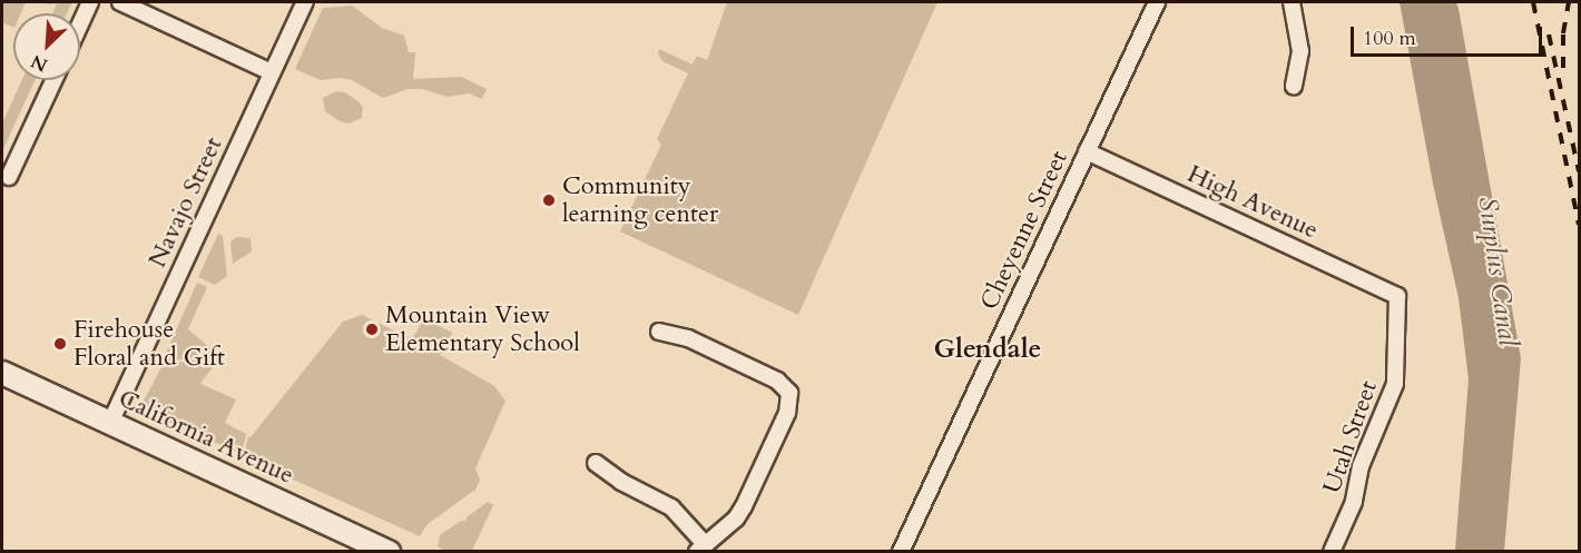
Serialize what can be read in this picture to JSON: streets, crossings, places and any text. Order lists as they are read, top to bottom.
{
  "streets": {
    "main road": ["California Avenue"],
    "street": [
      "Navajo Street",
      "High Avenue",
      "Cheyenne Street",
      "Utah Street"
    ]
  },
  "crossings": [
    ["Navajo Street", "California Avenue"],
    ["High Avenue", "Cheyenne Street"],
    ["High Avenue", "Utah Street"]
  ],
  "districts": ["Glendale"],
  "water": ["Surplus Canal"],
  "places": ["Community learning center", "Mountain View Elementary School", "Firehouse Floral and Gift"],
  "scale_bar": "100 m",
  "north": "bottom left"
}
